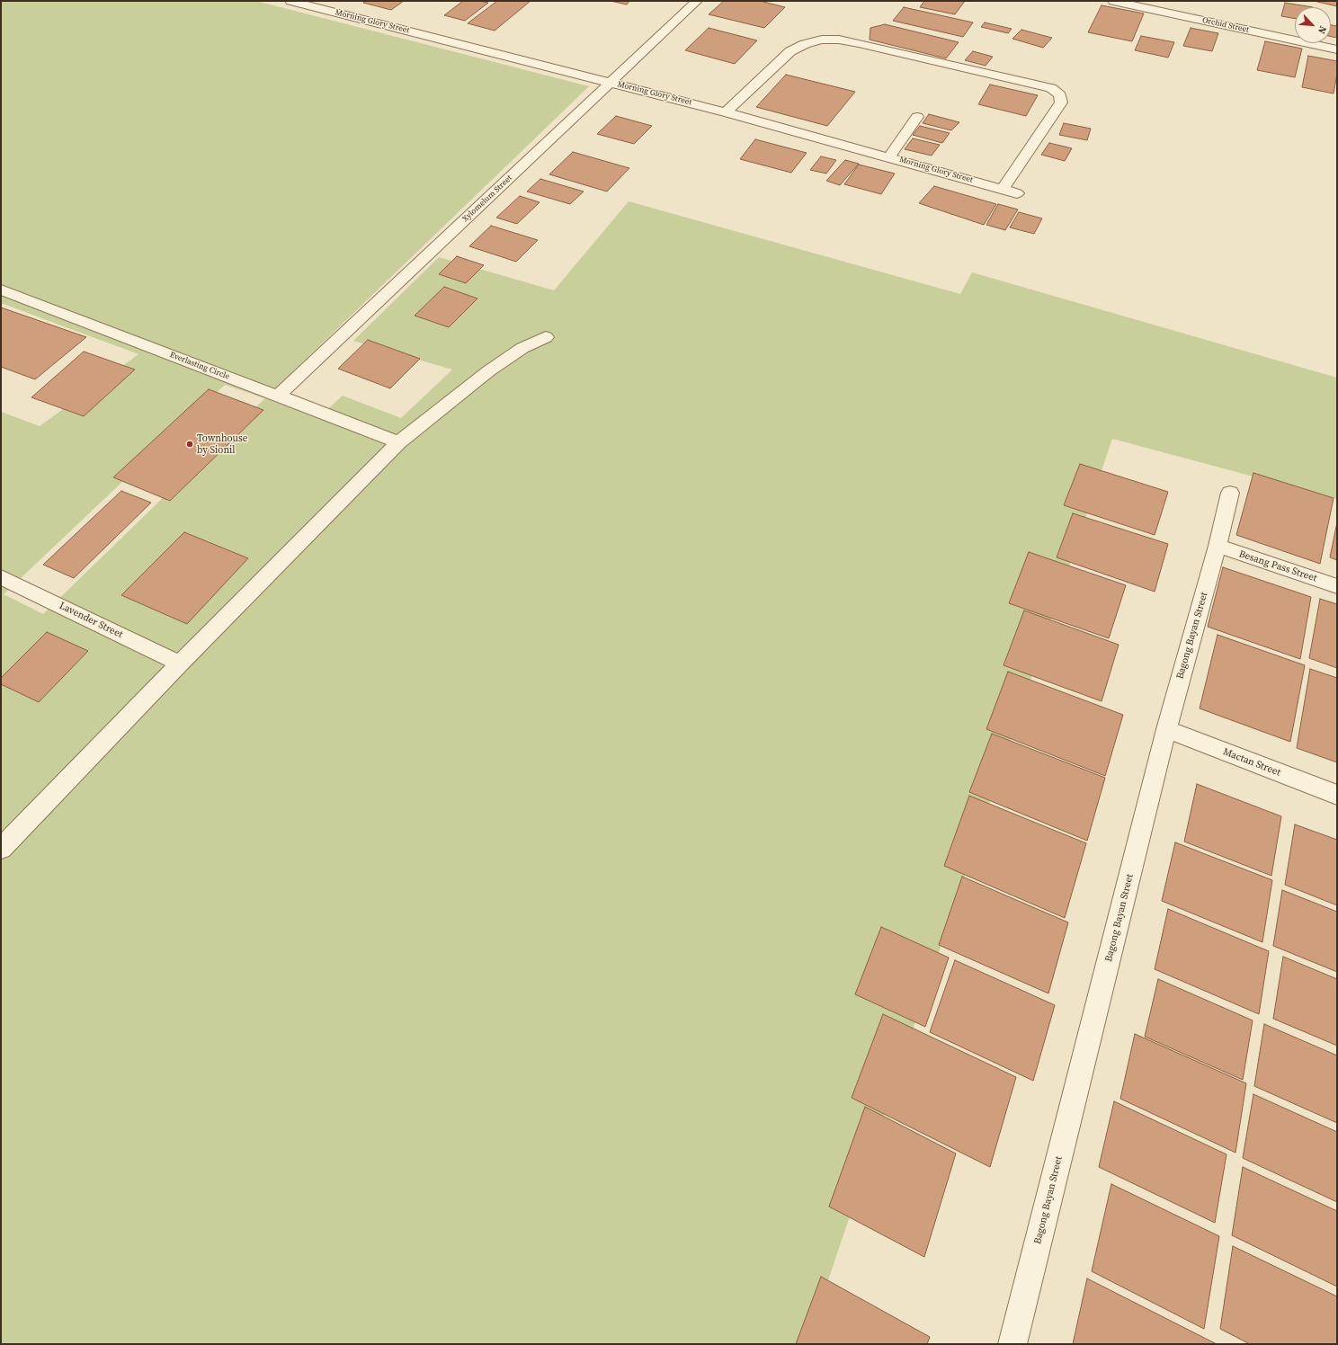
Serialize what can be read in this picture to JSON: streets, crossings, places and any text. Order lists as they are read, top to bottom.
{
  "streets": {
    "street": [
      "Morning Glory Street",
      "Orchid Street",
      "Xylomelum Street",
      "Everlasting Circle",
      "Besang Pass Street",
      "Lavender Street",
      "Bagong Bayan Street",
      "Mactan Street"
    ]
  },
  "crossings": [
    ["Morning Glory Street", "Xylomelum Street"],
    ["Xylomelum Street", "Everlasting Circle"],
    ["Besang Pass Street", "Bagong Bayan Street"],
    ["Bagong Bayan Street", "Mactan Street"]
  ],
  "places": ["Townhouse by Sionil"],
  "north": "bottom right"
}
